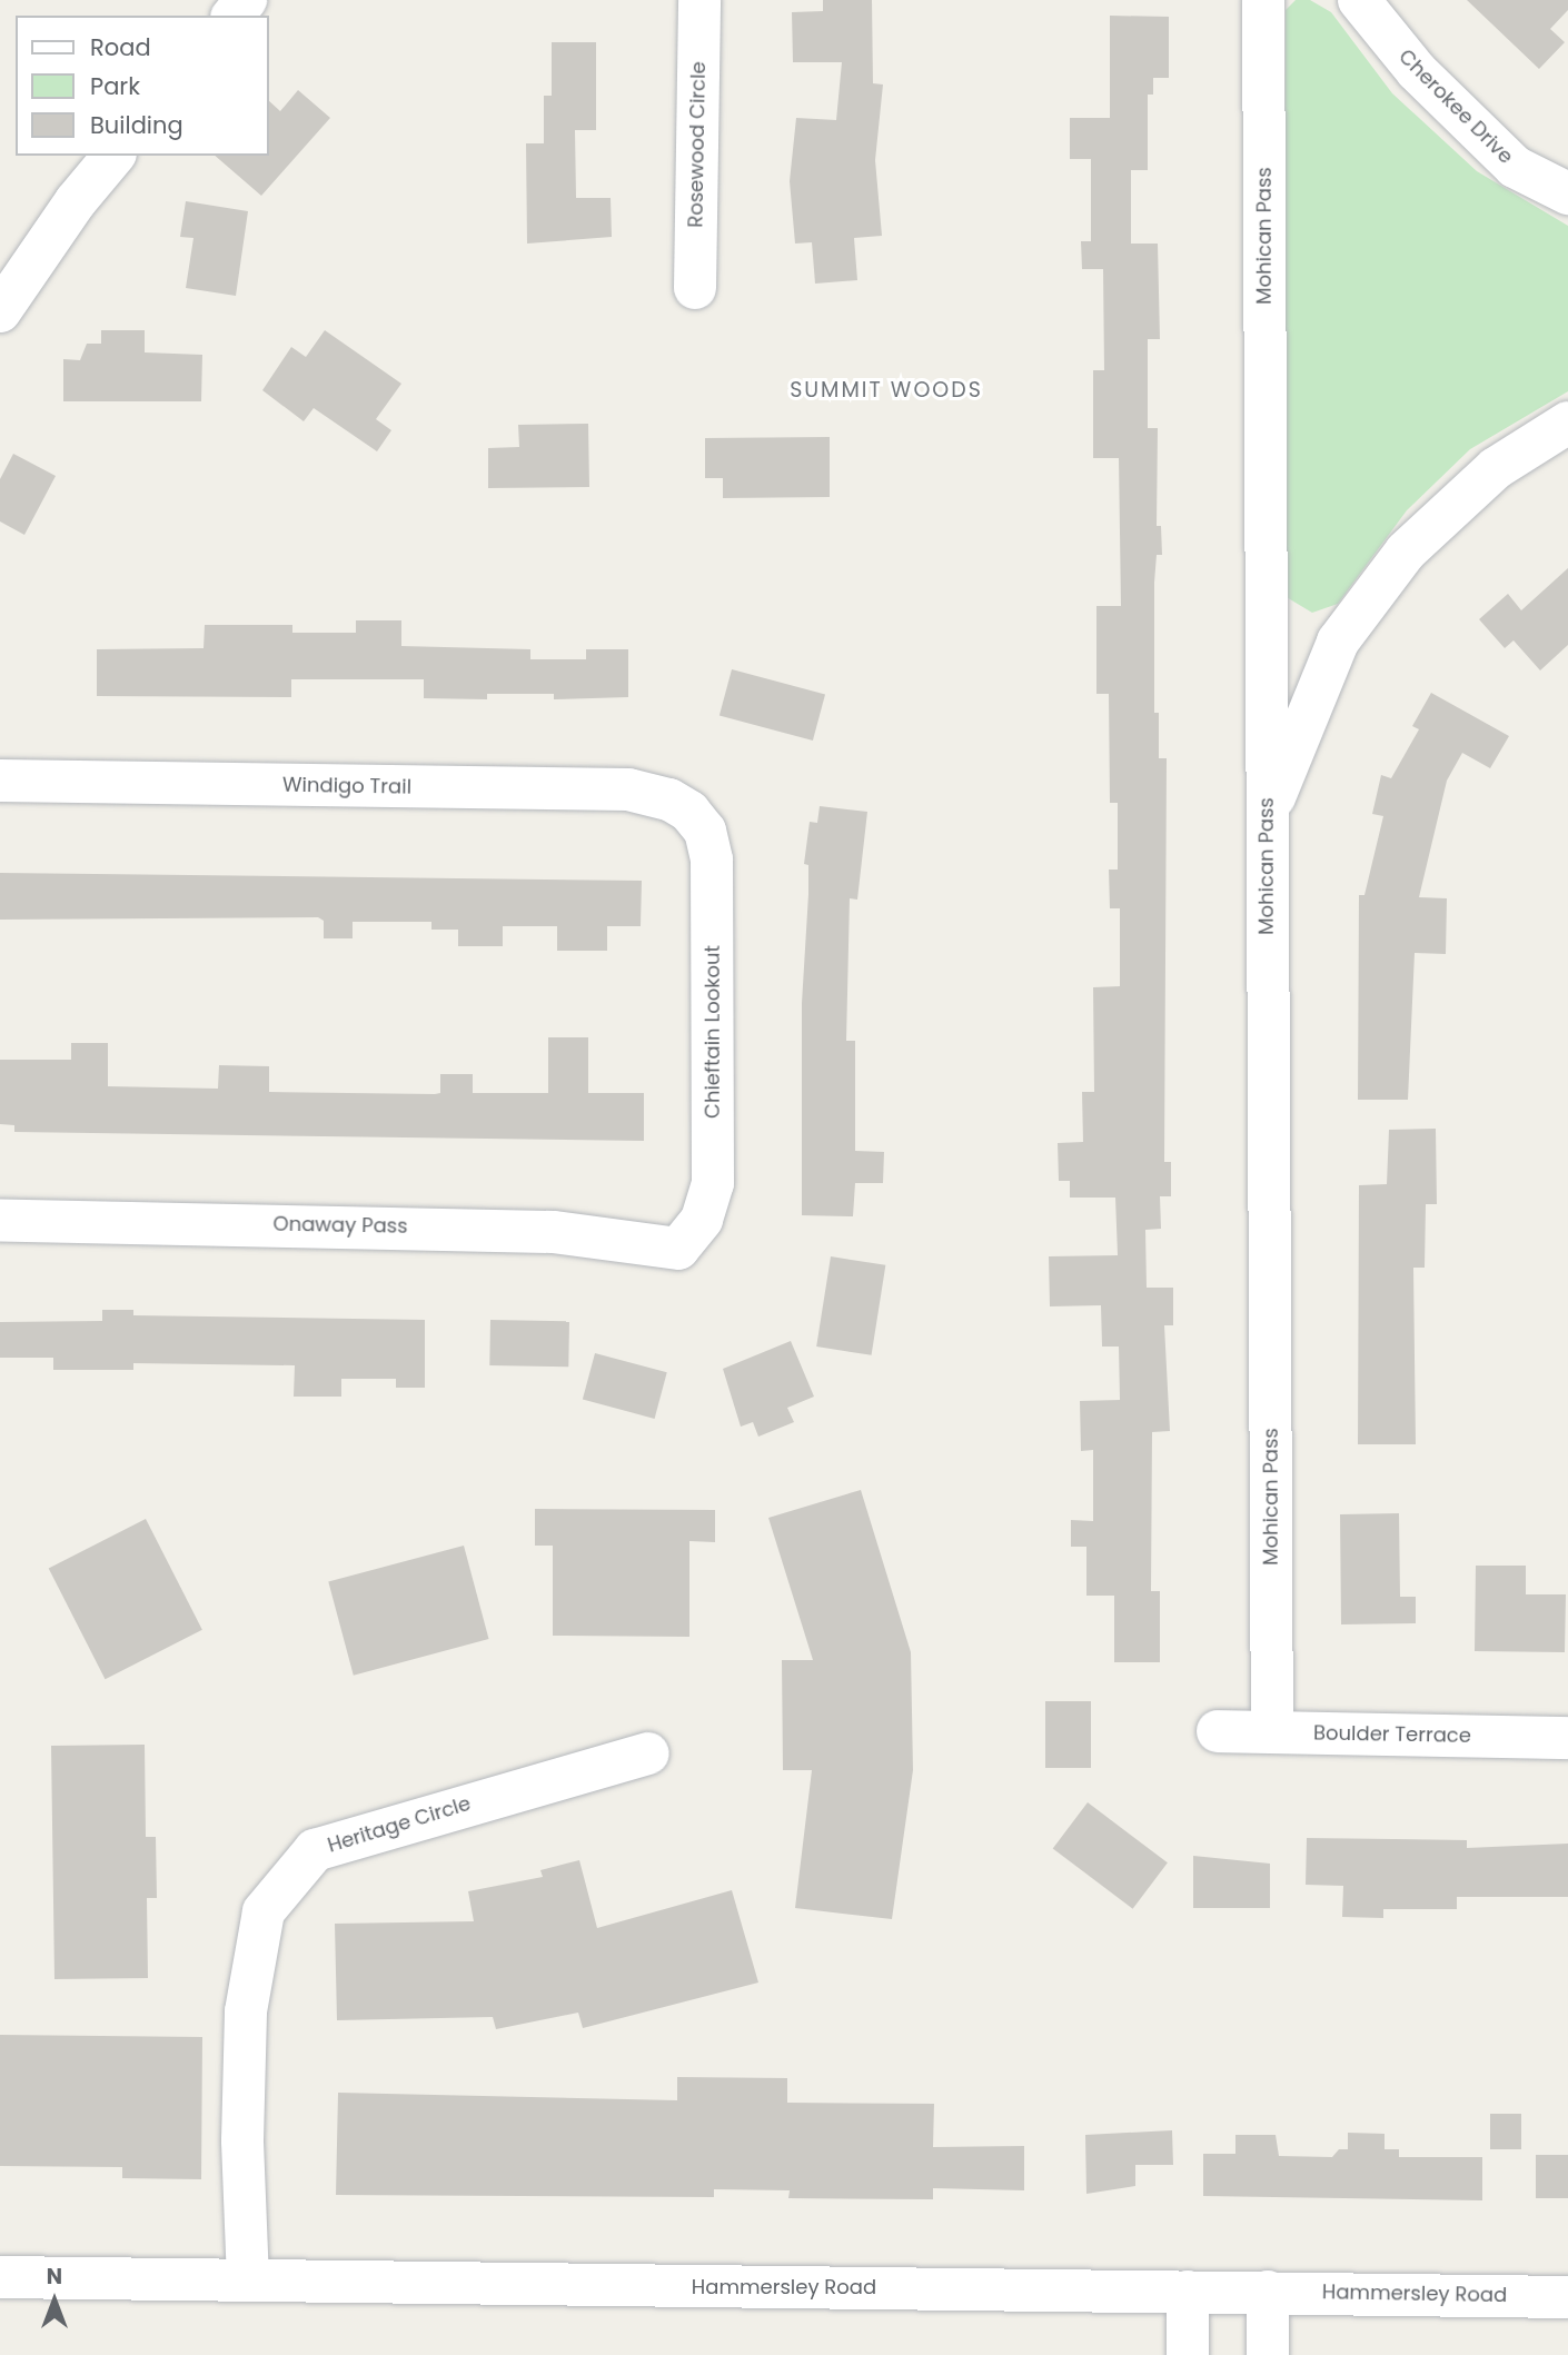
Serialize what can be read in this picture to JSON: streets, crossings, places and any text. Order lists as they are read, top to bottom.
{
  "streets": {
    "street": [
      "Cherokee Drive",
      "Rosewood Circle",
      "Mohican Pass",
      "Windigo Trail",
      "Chieftain Lookout",
      "Onaway Pass",
      "Boulder Terrace",
      "Heritage Circle",
      "Hammersley Road"
    ]
  },
  "crossings": [
    ["Mohican Pass", "Boulder Terrace"],
    ["Windigo Trail", "Chieftain Lookout"],
    ["Chieftain Lookout", "Onaway Pass"],
    ["Heritage Circle", "Hammersley Road"]
  ],
  "districts": ["SUMMIT WOODS"],
  "legend": ["Road", "Park", "Building"],
  "north": "top"
}
